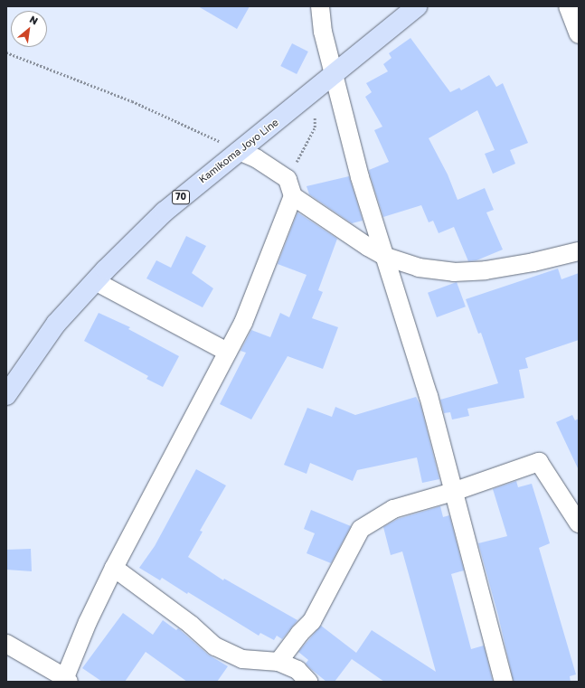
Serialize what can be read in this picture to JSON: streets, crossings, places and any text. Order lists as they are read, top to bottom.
{
  "streets": {
    "main road": ["Kamikoma Joyo Line", "70"]
  },
  "north": "top right"
}
